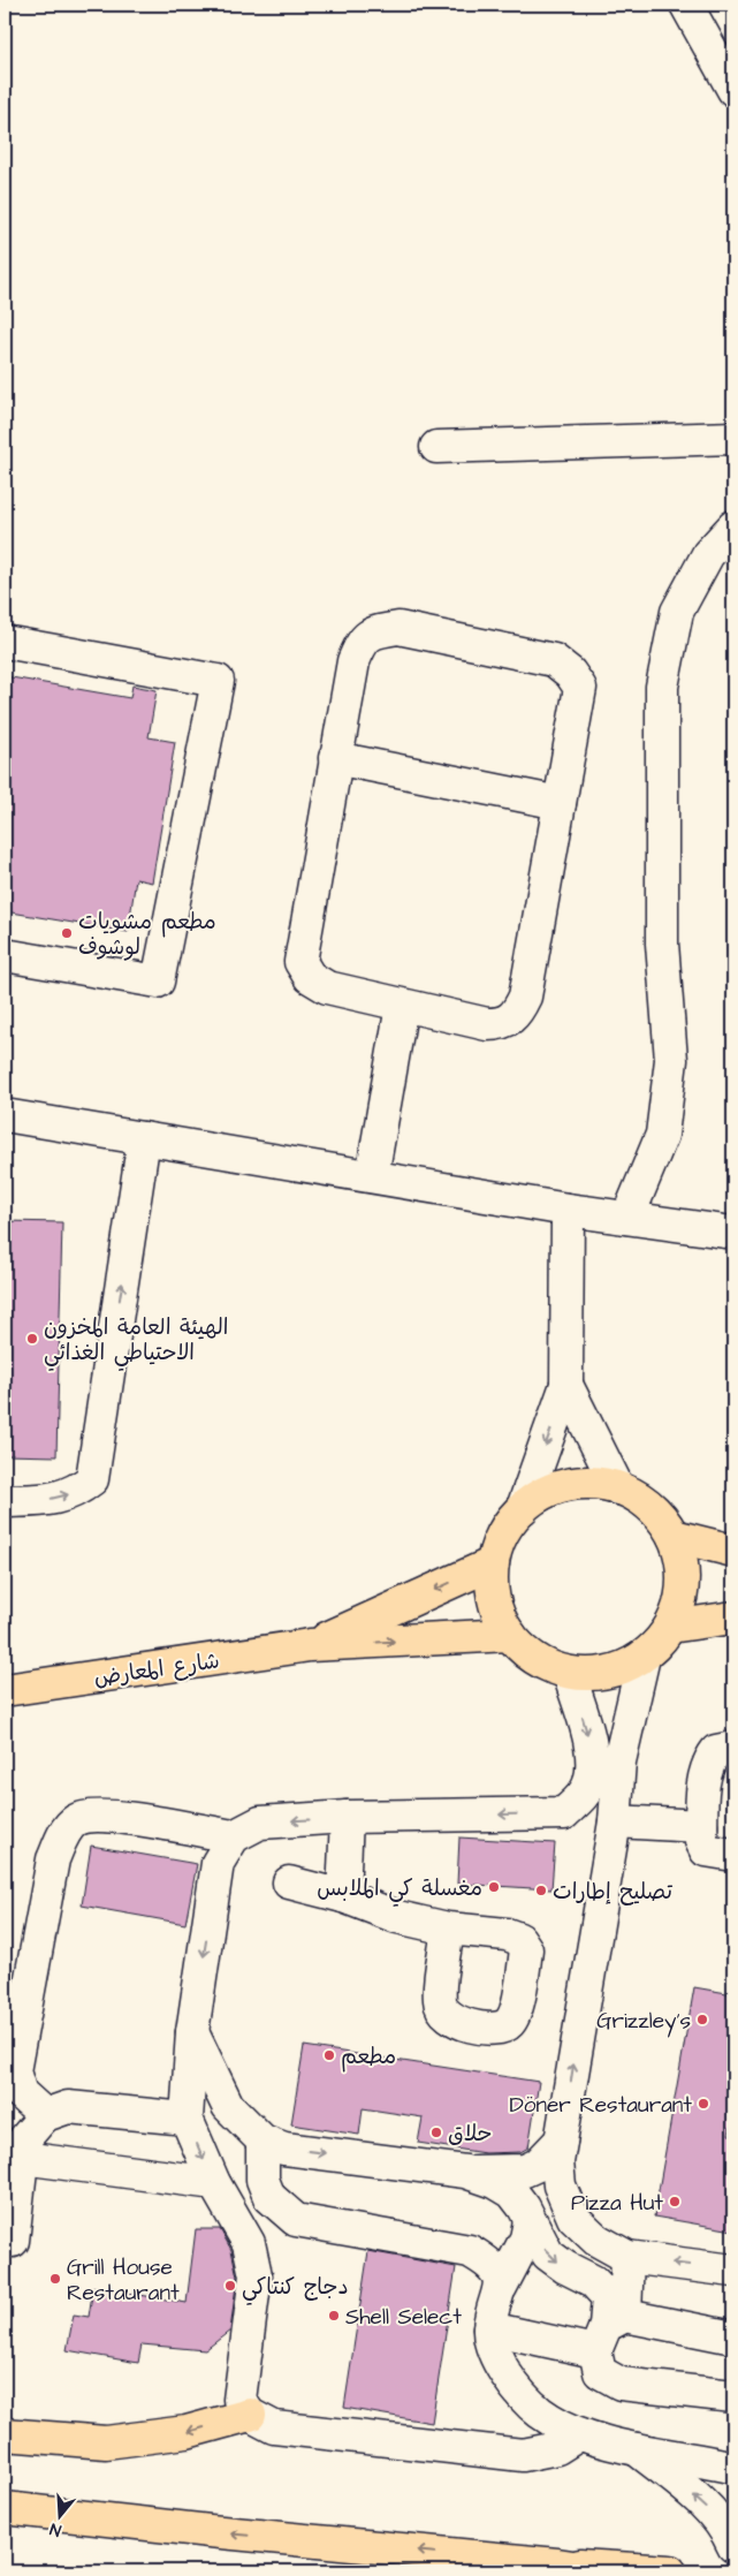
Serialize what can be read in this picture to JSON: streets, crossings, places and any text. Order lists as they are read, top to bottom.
{
  "streets": {
    "main road": ["شارع المعارض"]
  },
  "places": [
    "مطعم مشويات لوشوف",
    "الهيئة العامة المخزون الاحتياطي الغذائي",
    "مغسلة كي الملابس",
    "تصليح إطارات",
    "Grizzley's",
    "مطعم",
    "Döner Restaurant",
    "حلاق",
    "Pizza Hut",
    "Grill House Restaurant",
    "دجاج كنتاكي",
    "Shell Select"
  ],
  "north": "bottom"
}
